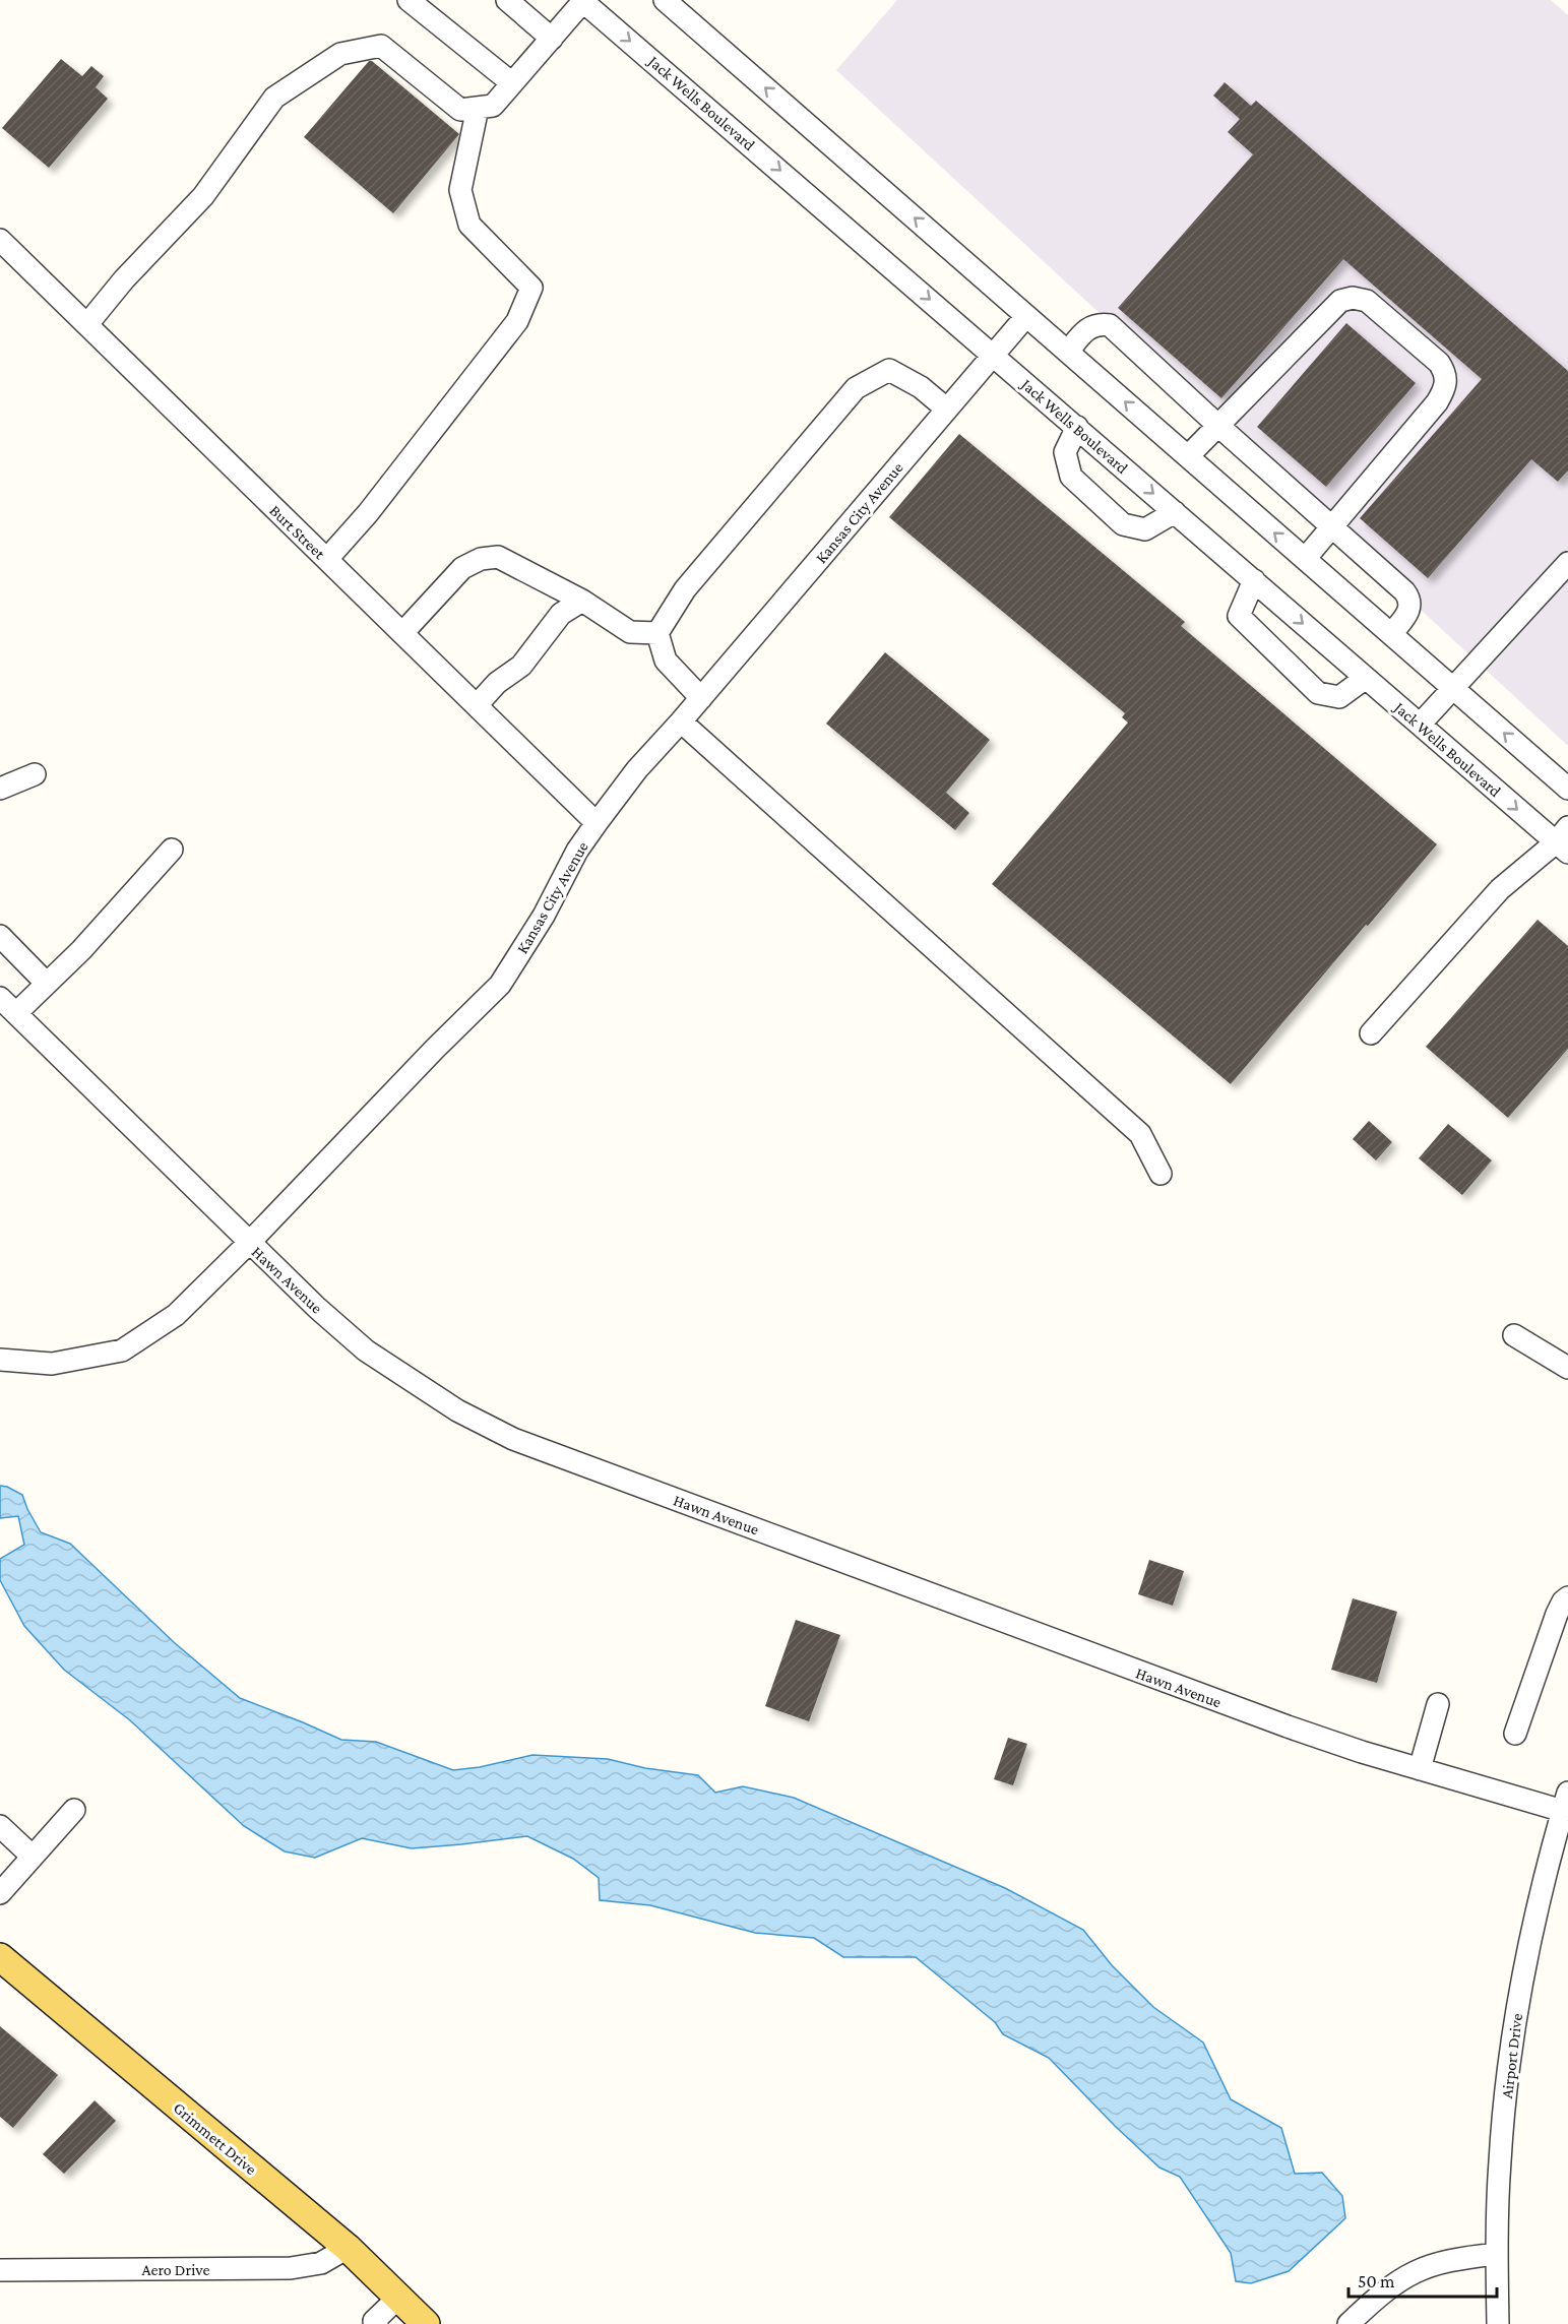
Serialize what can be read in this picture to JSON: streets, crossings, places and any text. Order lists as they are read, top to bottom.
{
  "streets": {
    "main road": ["Grimmett Drive"],
    "street": [
      "Jack Wells Boulevard",
      "Kansas City Avenue",
      "Burt Street",
      "Hawn Avenue",
      "Airport Drive",
      "Aero Drive"
    ]
  },
  "crossings": [
    ["Jack Wells Boulevard", "Kansas City Avenue"],
    ["Kansas City Avenue", "Burt Street"],
    ["Kansas City Avenue", "Hawn Avenue"],
    ["Hawn Avenue", "Airport Drive"],
    ["Grimmett Drive", "Aero Drive"]
  ],
  "scale_bar": "50 m"
}
